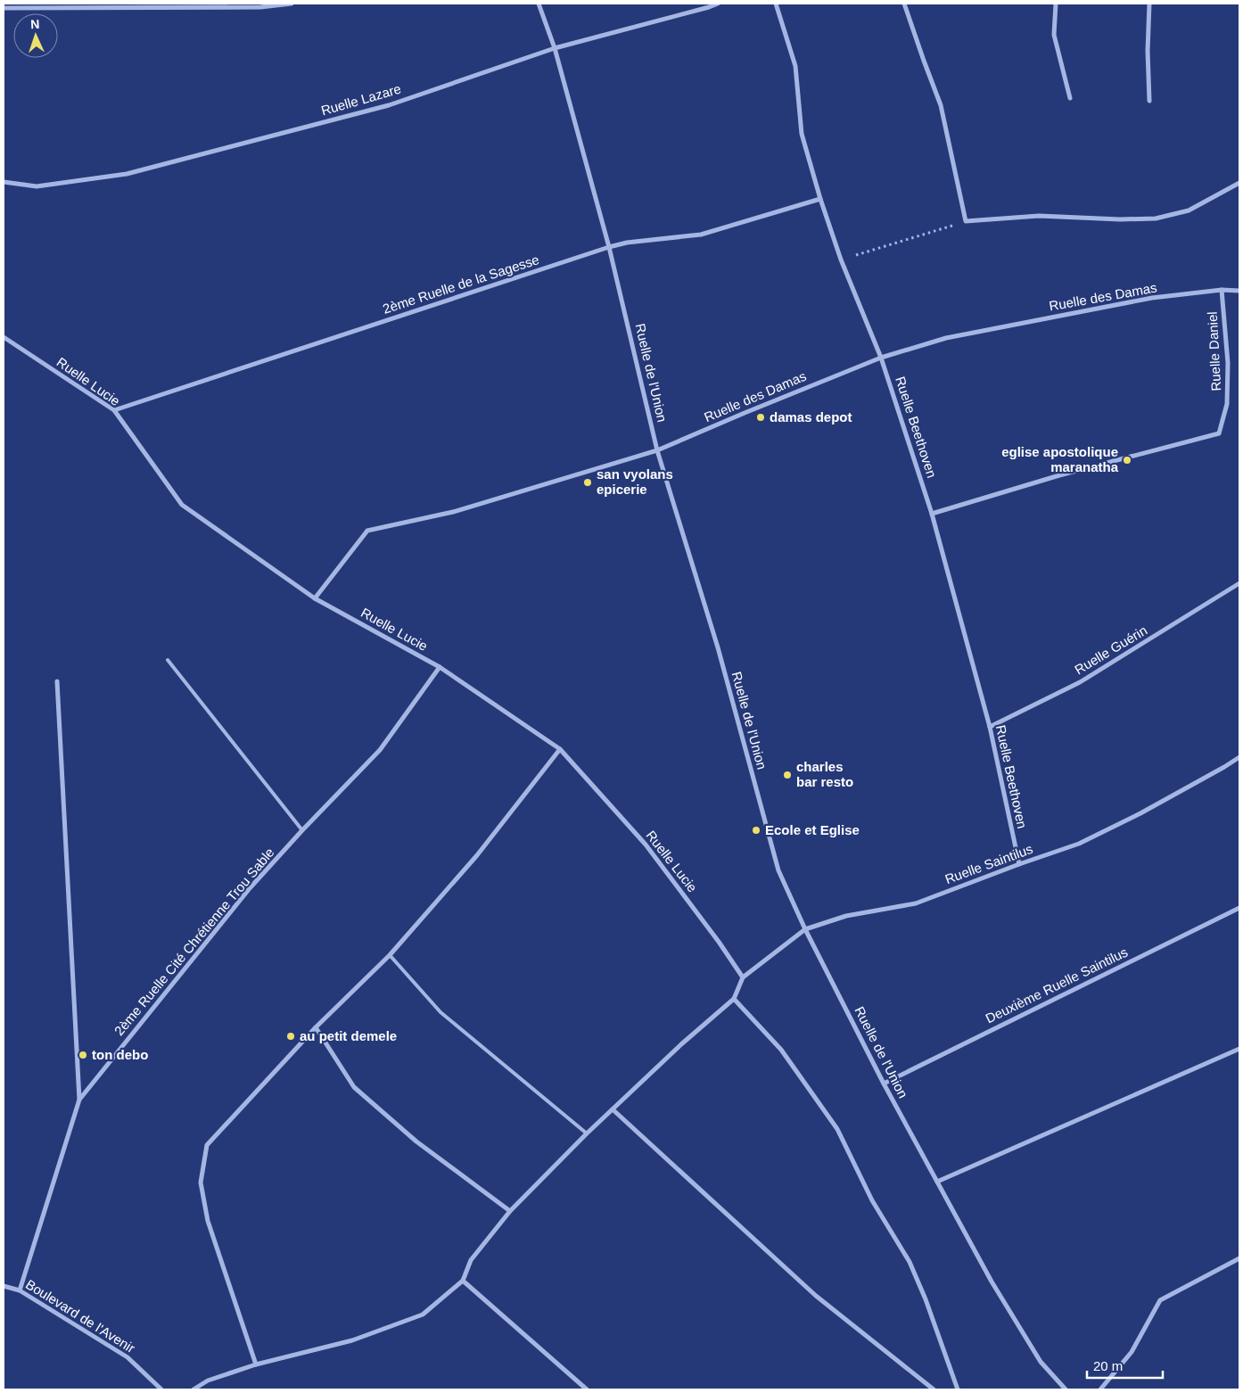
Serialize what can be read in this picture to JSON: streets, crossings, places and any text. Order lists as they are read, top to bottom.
{
  "streets": {
    "street": [
      "Ruelle Lazare",
      "2ème Ruelle de la Sagesse",
      "Ruelle des Damas",
      "Ruelle Daniel",
      "Ruelle de l'Union",
      "Ruelle Lucie",
      "Ruelle Beethoven",
      "Ruelle Guérin",
      "Ruelle Saintilus",
      "2ème Ruelle Cité Chrétienne Trou Sable",
      "Deuxième Ruelle Saintilus",
      "Boulevard de l'Avenir"
    ]
  },
  "crossings": [
    ["Ruelle Lazare", "Ruelle de l'Union"],
    ["2ème Ruelle de la Sagesse", "Ruelle de l'Union"],
    ["2ème Ruelle de la Sagesse", "Ruelle Lucie"],
    ["2ème Ruelle de la Sagesse", "Ruelle Beethoven"],
    ["Ruelle des Damas", "Ruelle Daniel"],
    ["Ruelle des Damas", "Ruelle de l'Union"],
    ["Ruelle des Damas", "Ruelle Lucie"],
    ["Ruelle des Damas", "Ruelle Beethoven"],
    ["Ruelle Daniel", "Ruelle Beethoven"],
    ["Ruelle de l'Union", "Ruelle Saintilus"],
    ["Ruelle de l'Union", "Deuxième Ruelle Saintilus"],
    ["Ruelle Lucie", "Ruelle Saintilus"],
    ["Ruelle Lucie", "2ème Ruelle Cité Chrétienne Trou Sable"],
    ["Ruelle Beethoven", "Ruelle Guérin"],
    ["Ruelle Beethoven", "Ruelle Saintilus"],
    ["2ème Ruelle Cité Chrétienne Trou Sable", "Boulevard de l'Avenir"]
  ],
  "places": [
    "damas depot",
    "eglise apostolique maranatha",
    "san vyolans epicerie",
    "charles bar resto",
    "Ecole et Eglise",
    "au petit demele",
    "ton debo"
  ],
  "scale_bar": "20 m",
  "north": "top"
}
